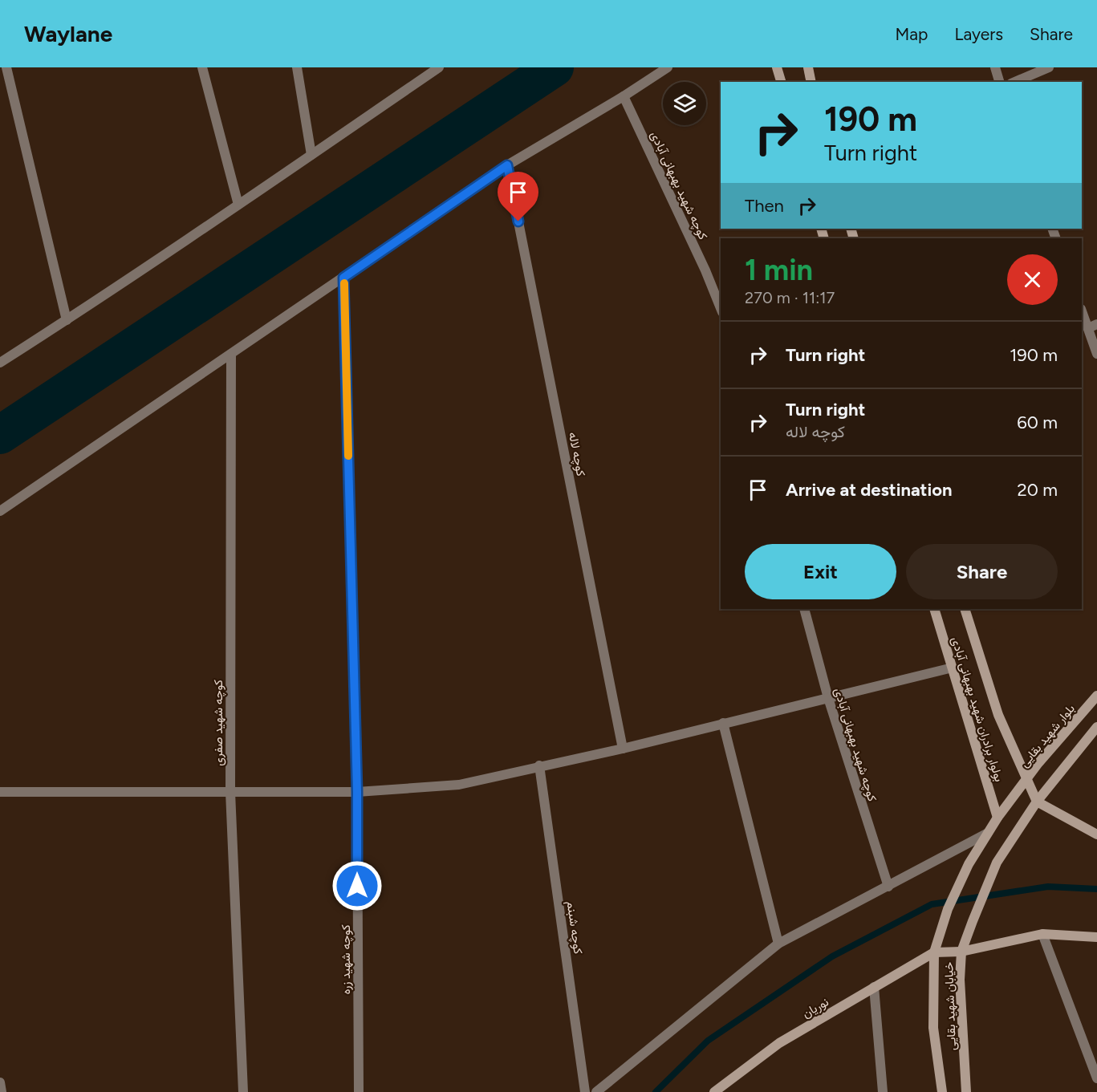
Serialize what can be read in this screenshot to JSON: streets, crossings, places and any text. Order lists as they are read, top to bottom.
{
  "streets": {
    "main road": [
      "بولوار برادران شهید بهبهانی آبادی",
      "بلوار شهید بقایی",
      "خیابان شهید بقایی",
      "نوریان"
    ],
    "street": [
      "کوچه شهید بهبهانی آبادی",
      "کوچه لاله",
      "کوچه شهید صفری",
      "کوچه شبنم",
      "کوچه شهید زره"
    ]
  },
  "crossings": [
    ["بولوار برادران شهید بهبهانی آبادی", "بلوار شهید بقایی"],
    ["بولوار برادران شهید بهبهانی آبادی", "خیابان شهید بقایی"],
    ["بلوار شهید بقایی", "خیابان شهید بقایی"],
    ["خیابان شهید بقایی", "نوریان"]
  ],
  "page": {
    "header": "Waylane",
    "nav": ["Map", "Layers", "Share"],
    "turn": ["190 m", "Turn right"],
    "then": "Then",
    "heading": ["1 min", "270 m · 11:17"],
    "list": [
      {
        "name": "Turn right",
        "value": "190 m"
      },
      {
        "name": "Turn right",
        "note": "کوچه لاله",
        "value": "60 m"
      },
      {
        "name": "Arrive at destination",
        "value": "20 m"
      }
    ],
    "buttons": ["Exit", "Share"]
  }
}
